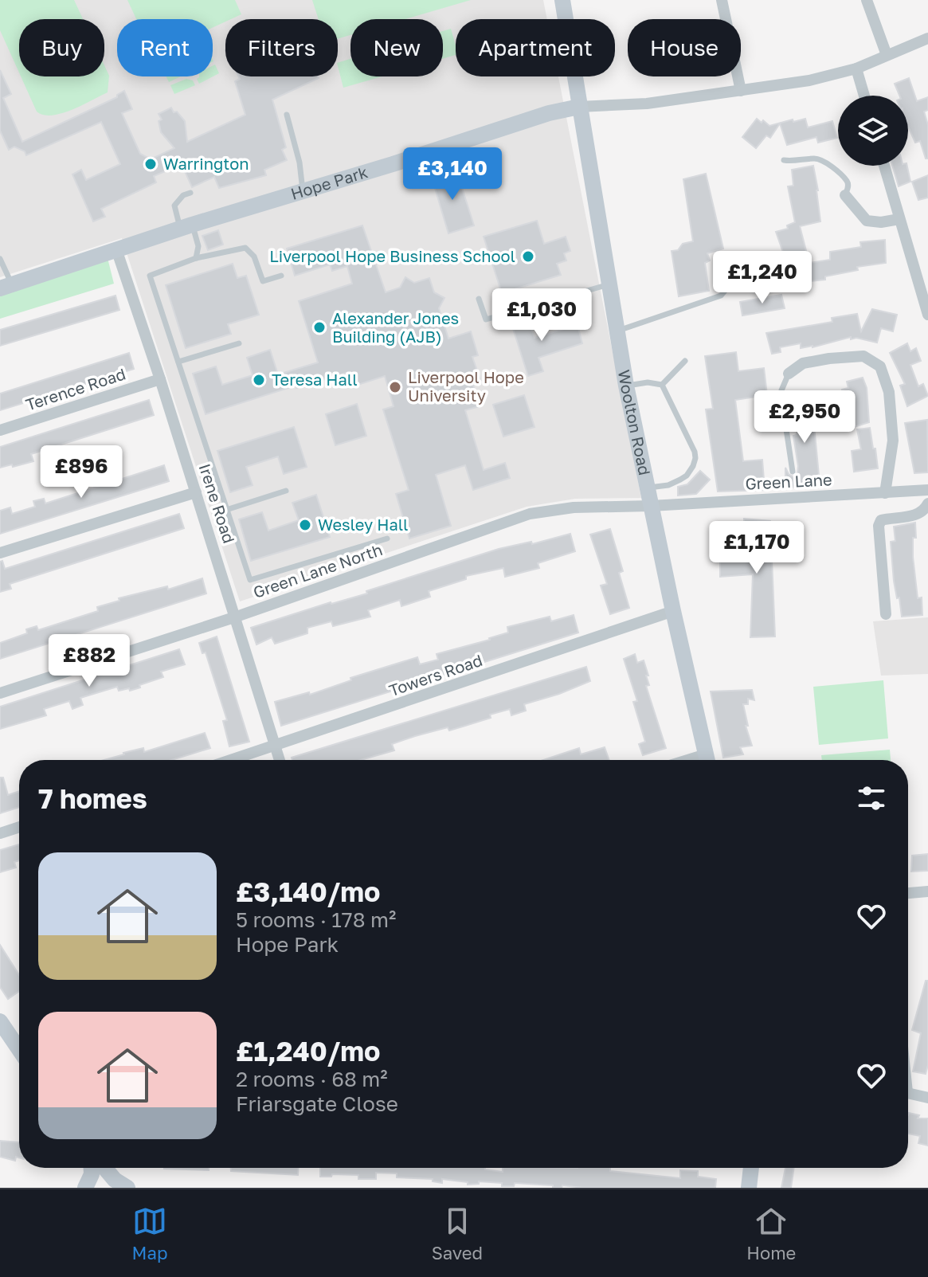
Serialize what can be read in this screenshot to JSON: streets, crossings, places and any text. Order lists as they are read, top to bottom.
{
  "streets": {
    "street": [
      "Hope Park",
      "Terence Road",
      "Woolton Road",
      "Green Lane",
      "Irene Road",
      "Green Lane North",
      "Towers Road"
    ]
  },
  "crossings": [
    ["Hope Park", "Woolton Road"],
    ["Hope Park", "Irene Road"],
    ["Terence Road", "Irene Road"],
    ["Woolton Road", "Green Lane"],
    ["Woolton Road", "Green Lane North"],
    ["Woolton Road", "Towers Road"],
    ["Green Lane", "Green Lane North"],
    ["Irene Road", "Green Lane North"],
    ["Irene Road", "Towers Road"]
  ],
  "places": [
    "Warrington",
    "Liverpool Hope Business School",
    "Alexander Jones Building (AJB)",
    "Teresa Hall",
    "Liverpool Hope University",
    "Wesley Hall"
  ],
  "page": {
    "chip": [
      "Buy",
      "Rent",
      "Filters",
      "New",
      "Apartment",
      "House"
    ],
    "price": [
      "£3,140",
      "£1,240",
      "£1,030",
      "£2,950",
      "£896",
      "£1,170",
      "£882"
    ],
    "heading": "7 homes",
    "list": [
      {
        "name": "£3,140/mo",
        "note": "5 rooms · 178 m² · Hope Park"
      },
      {
        "name": "£1,240/mo",
        "note": "2 rooms · 68 m² · Friarsgate Close"
      }
    ],
    "tabs": ["Map", "Saved", "Home"]
  }
}
